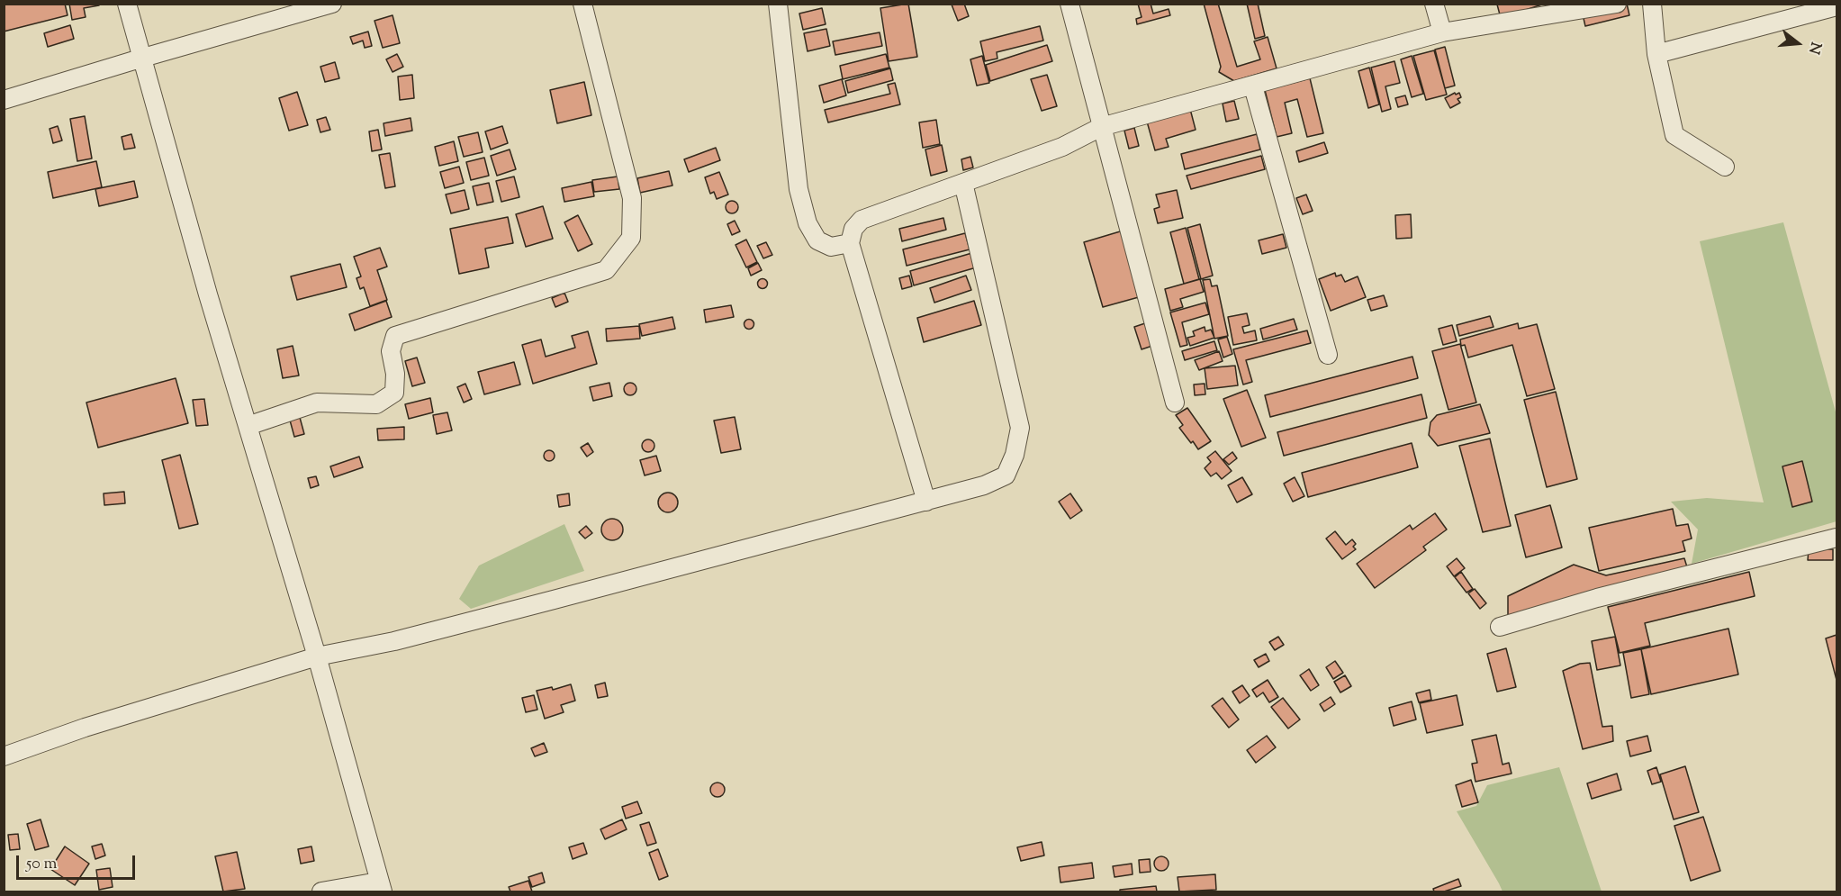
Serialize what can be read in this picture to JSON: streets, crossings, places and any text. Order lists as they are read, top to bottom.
{
  "scale_bar": "50 m",
  "north": "right"
}
